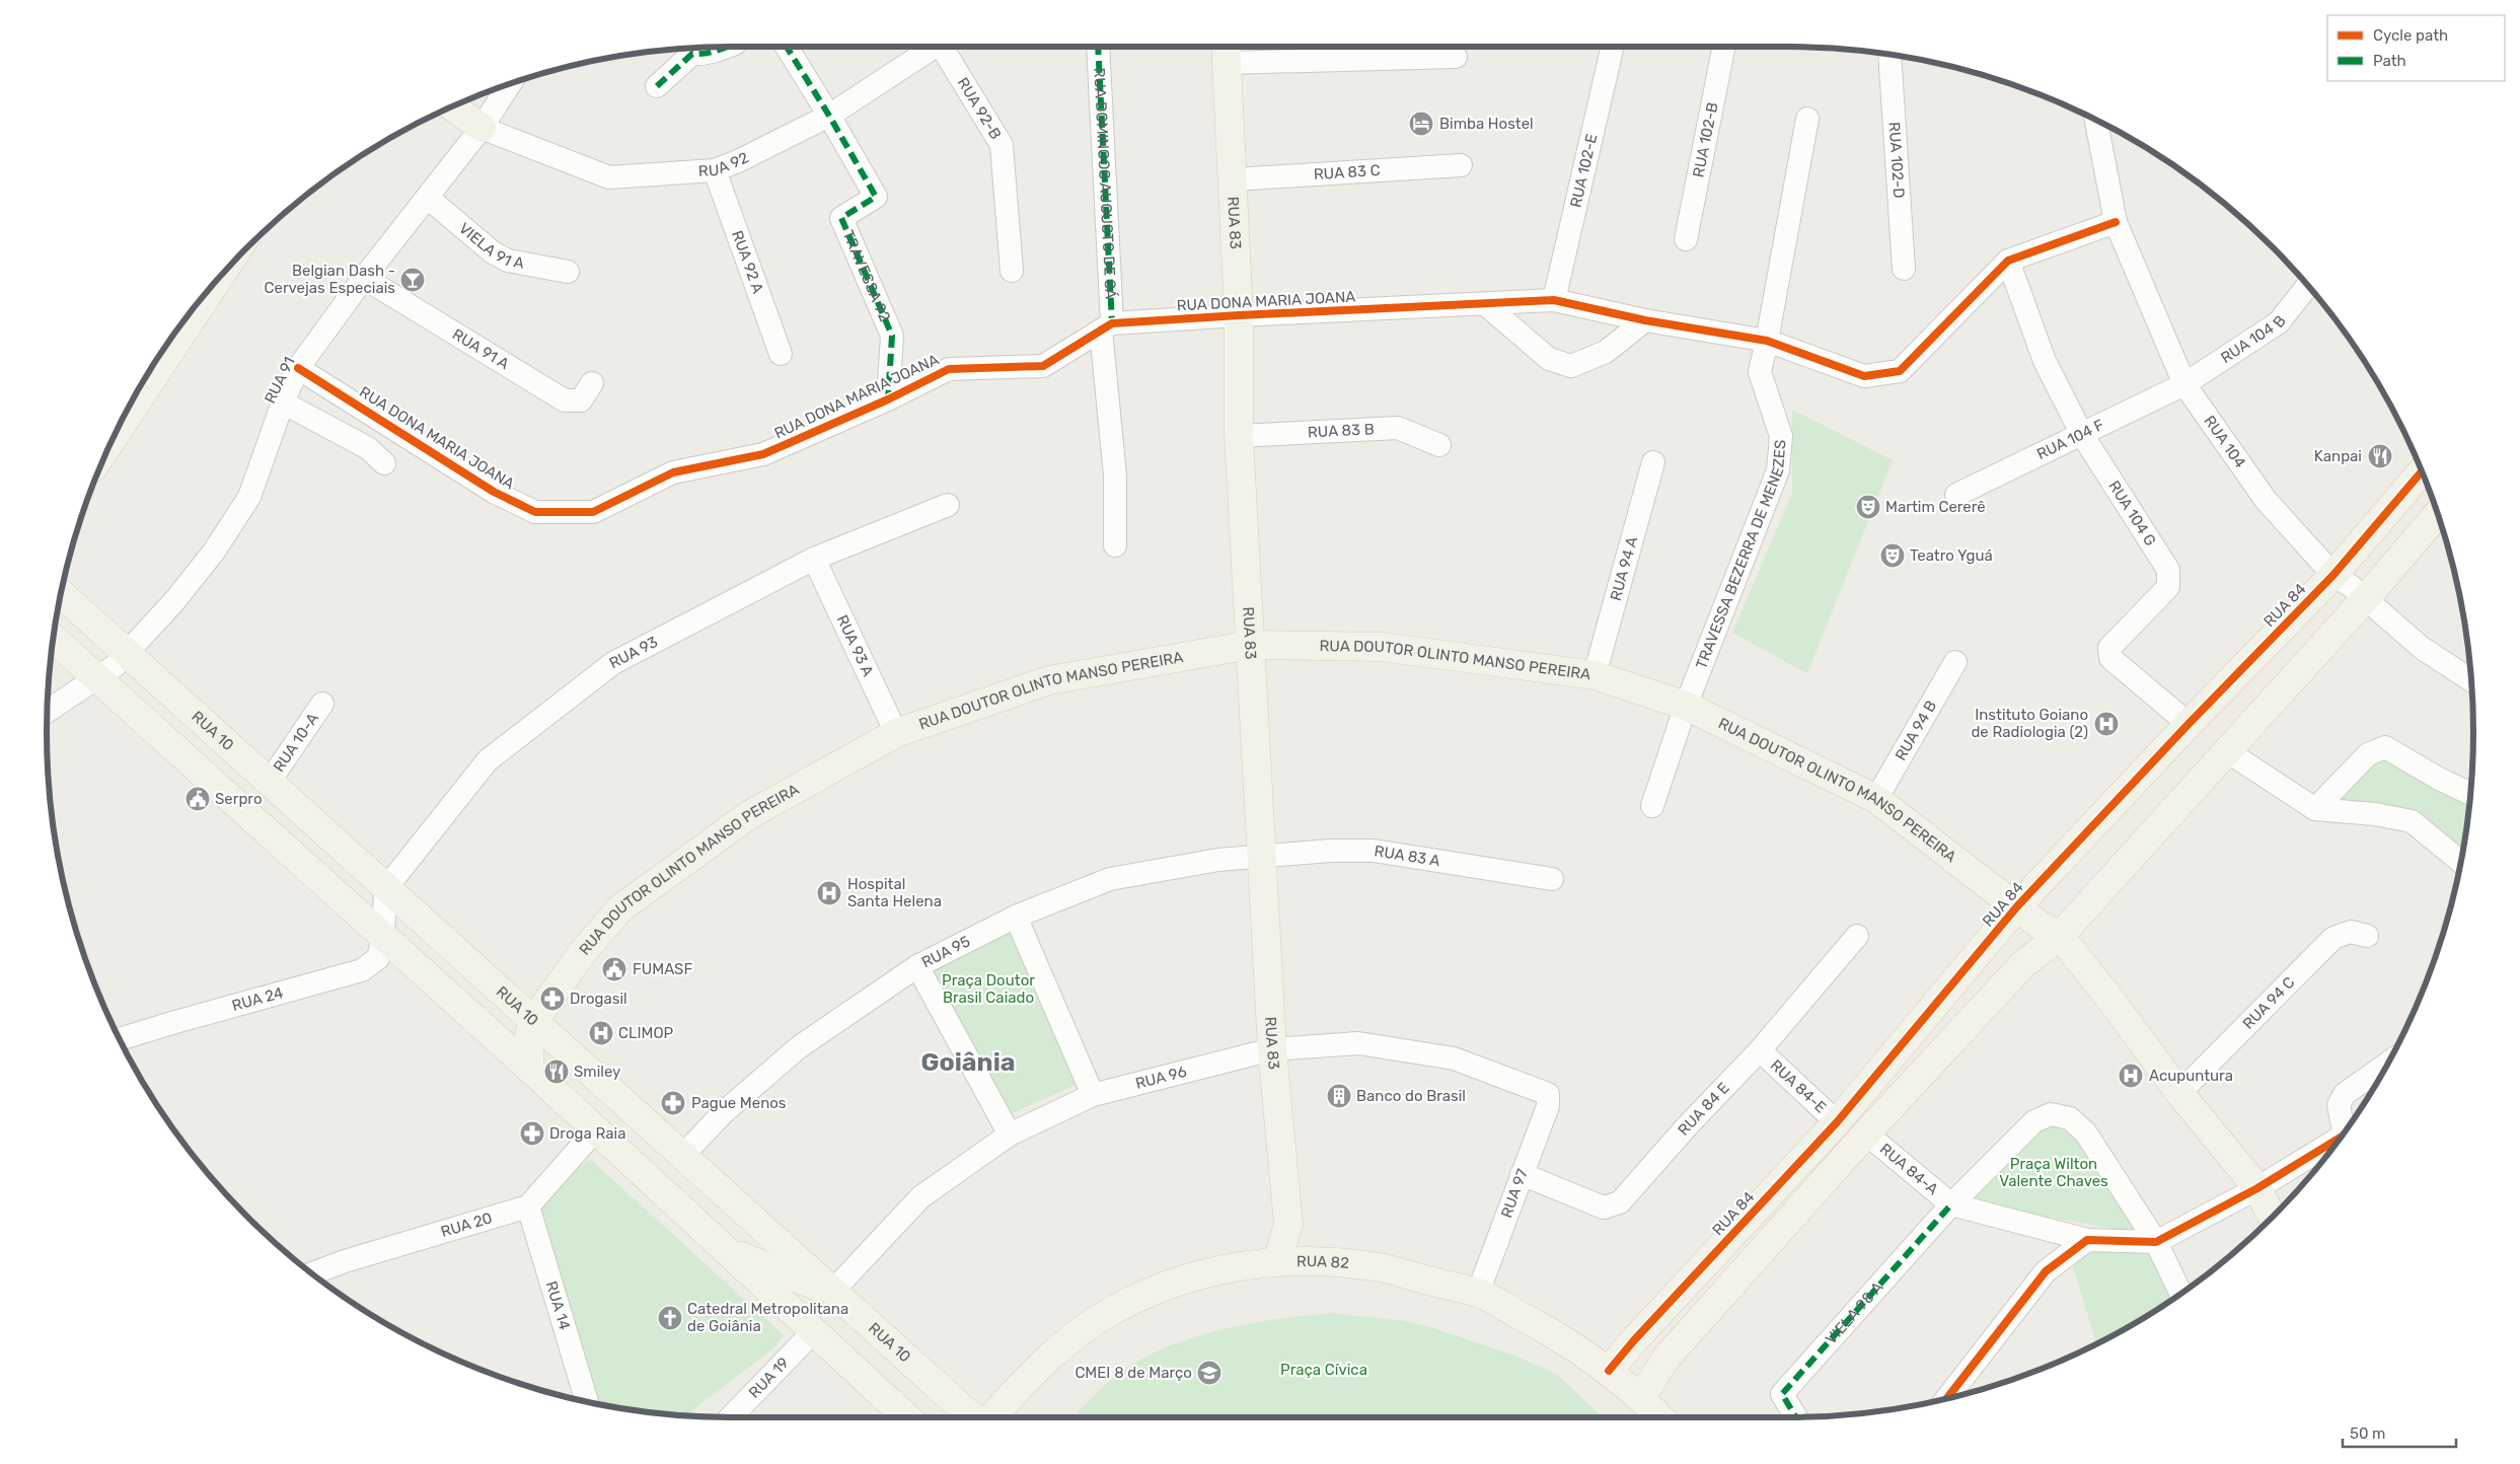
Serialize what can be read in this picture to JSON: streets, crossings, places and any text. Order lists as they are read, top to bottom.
{
  "streets": {
    "main road": [
      "RUA 83",
      "RUA 84",
      "RUA DOUTOR OLINTO MANSO PEREIRA",
      "RUA 10",
      "RUA 82"
    ],
    "street": [
      "RUA 92-B",
      "RUA 102-B",
      "RUA 102-D",
      "RUA 92",
      "RUA 102-E",
      "RUA 83 C",
      "RUA DOMINGOS AUGUSTO DE SÁ",
      "VIELA 91 A",
      "RUA 92 A",
      "TRAVESSA 92",
      "RUA DONA MARIA JOANA",
      "RUA 104 B",
      "RUA 91 A",
      "RUA 91",
      "RUA 83 B",
      "RUA 104 F",
      "RUA 104",
      "RUA 104 G",
      "TRAVESSA BEZERRA DE MENEZES",
      "RUA 94 A",
      "RUA 93 A",
      "RUA 93",
      "RUA 94 B",
      "RUA 10-A",
      "RUA 83 A",
      "RUA 95",
      "RUA 24",
      "RUA 94 C",
      "RUA 96",
      "RUA 84-E",
      "RUA 84 E",
      "RUA 84-A",
      "RUA 97",
      "RUA 20",
      "RUA 14",
      "VIELA 98 A",
      "RUA 19"
    ]
  },
  "crossings": [
    ["RUA 92", "RUA 92 A"],
    ["RUA 92", "TRAVESSA 92"],
    ["RUA 92", "RUA 91"],
    ["RUA 102-E", "RUA DONA MARIA JOANA"],
    ["RUA 83 C", "RUA 83"],
    ["RUA DOMINGOS AUGUSTO DE SÁ", "RUA DONA MARIA JOANA"],
    ["RUA 83", "RUA DONA MARIA JOANA"],
    ["RUA 83", "RUA 83 B"],
    ["RUA 83", "RUA DOUTOR OLINTO MANSO PEREIRA"],
    ["RUA 83", "RUA 83 A"],
    ["RUA 83", "RUA 95"],
    ["RUA 83", "RUA 96"],
    ["RUA 83", "RUA 82"],
    ["VIELA 91 A", "RUA 91"],
    ["TRAVESSA 92", "RUA DONA MARIA JOANA"],
    ["RUA DONA MARIA JOANA", "RUA 91"],
    ["RUA DONA MARIA JOANA", "TRAVESSA BEZERRA DE MENEZES"],
    ["RUA 104 B", "RUA 104 F"],
    ["RUA 104 B", "RUA 104"],
    ["RUA 91 A", "RUA 91"],
    ["RUA 91", "RUA 10"],
    ["RUA 104 F", "RUA 104"],
    ["RUA 104 F", "RUA 104 G"],
    ["RUA 104", "RUA 84"],
    ["RUA 104 G", "RUA 84"],
    ["TRAVESSA BEZERRA DE MENEZES", "RUA DOUTOR OLINTO MANSO PEREIRA"],
    ["RUA 94 A", "RUA DOUTOR OLINTO MANSO PEREIRA"],
    ["RUA 84", "RUA DOUTOR OLINTO MANSO PEREIRA"],
    ["RUA 84", "RUA 84-E"],
    ["RUA 84", "RUA 82"],
    ["RUA 93 A", "RUA 93"],
    ["RUA 93 A", "RUA DOUTOR OLINTO MANSO PEREIRA"],
    ["RUA 93", "RUA 10"],
    ["RUA 93", "RUA 24"],
    ["RUA DOUTOR OLINTO MANSO PEREIRA", "RUA 10"],
    ["RUA DOUTOR OLINTO MANSO PEREIRA", "RUA 94 B"],
    ["RUA DOUTOR OLINTO MANSO PEREIRA", "RUA 94 C"],
    ["RUA 10", "RUA 10-A"],
    ["RUA 10", "RUA 95"],
    ["RUA 10", "RUA 24"],
    ["RUA 10", "RUA 96"],
    ["RUA 83 A", "RUA 95"],
    ["RUA 96", "RUA 97"],
    ["RUA 84-E", "RUA 84 E"],
    ["RUA 84 E", "RUA 97"],
    ["RUA 84-A", "VIELA 98 A"],
    ["RUA 97", "RUA 82"],
    ["RUA 20", "RUA 14"]
  ],
  "districts": ["Goiânia"],
  "parks": ["Praça Doutor Brasil Caiado", "Praça Wilton Valente Chaves", "Praça Cívica"],
  "places": {
    "hotel": ["Bimba Hostel"],
    "bar": ["Belgian Dash - Cervejas Especiais"],
    "restaurant": ["Kanpai", "Smiley"],
    "theatre": ["Martim Cererê", "Teatro Yguá"],
    "hospital": [
      "Instituto Goiano de Radiologia (2)",
      "Hospital Santa Helena",
      "CLIMOP",
      "Acupuntura"
    ],
    "public building": ["Serpro", "FUMASF"],
    "pharmacy": ["Drogasil", "Pague Menos", "Droga Raia"],
    "building": ["Banco do Brasil"],
    "church": ["Catedral Metropolitana de Goiânia"],
    "school or university": ["CMEI 8 de Março"]
  },
  "legend": ["Cycle path", "Path"],
  "scale_bar": "50 m"
}
